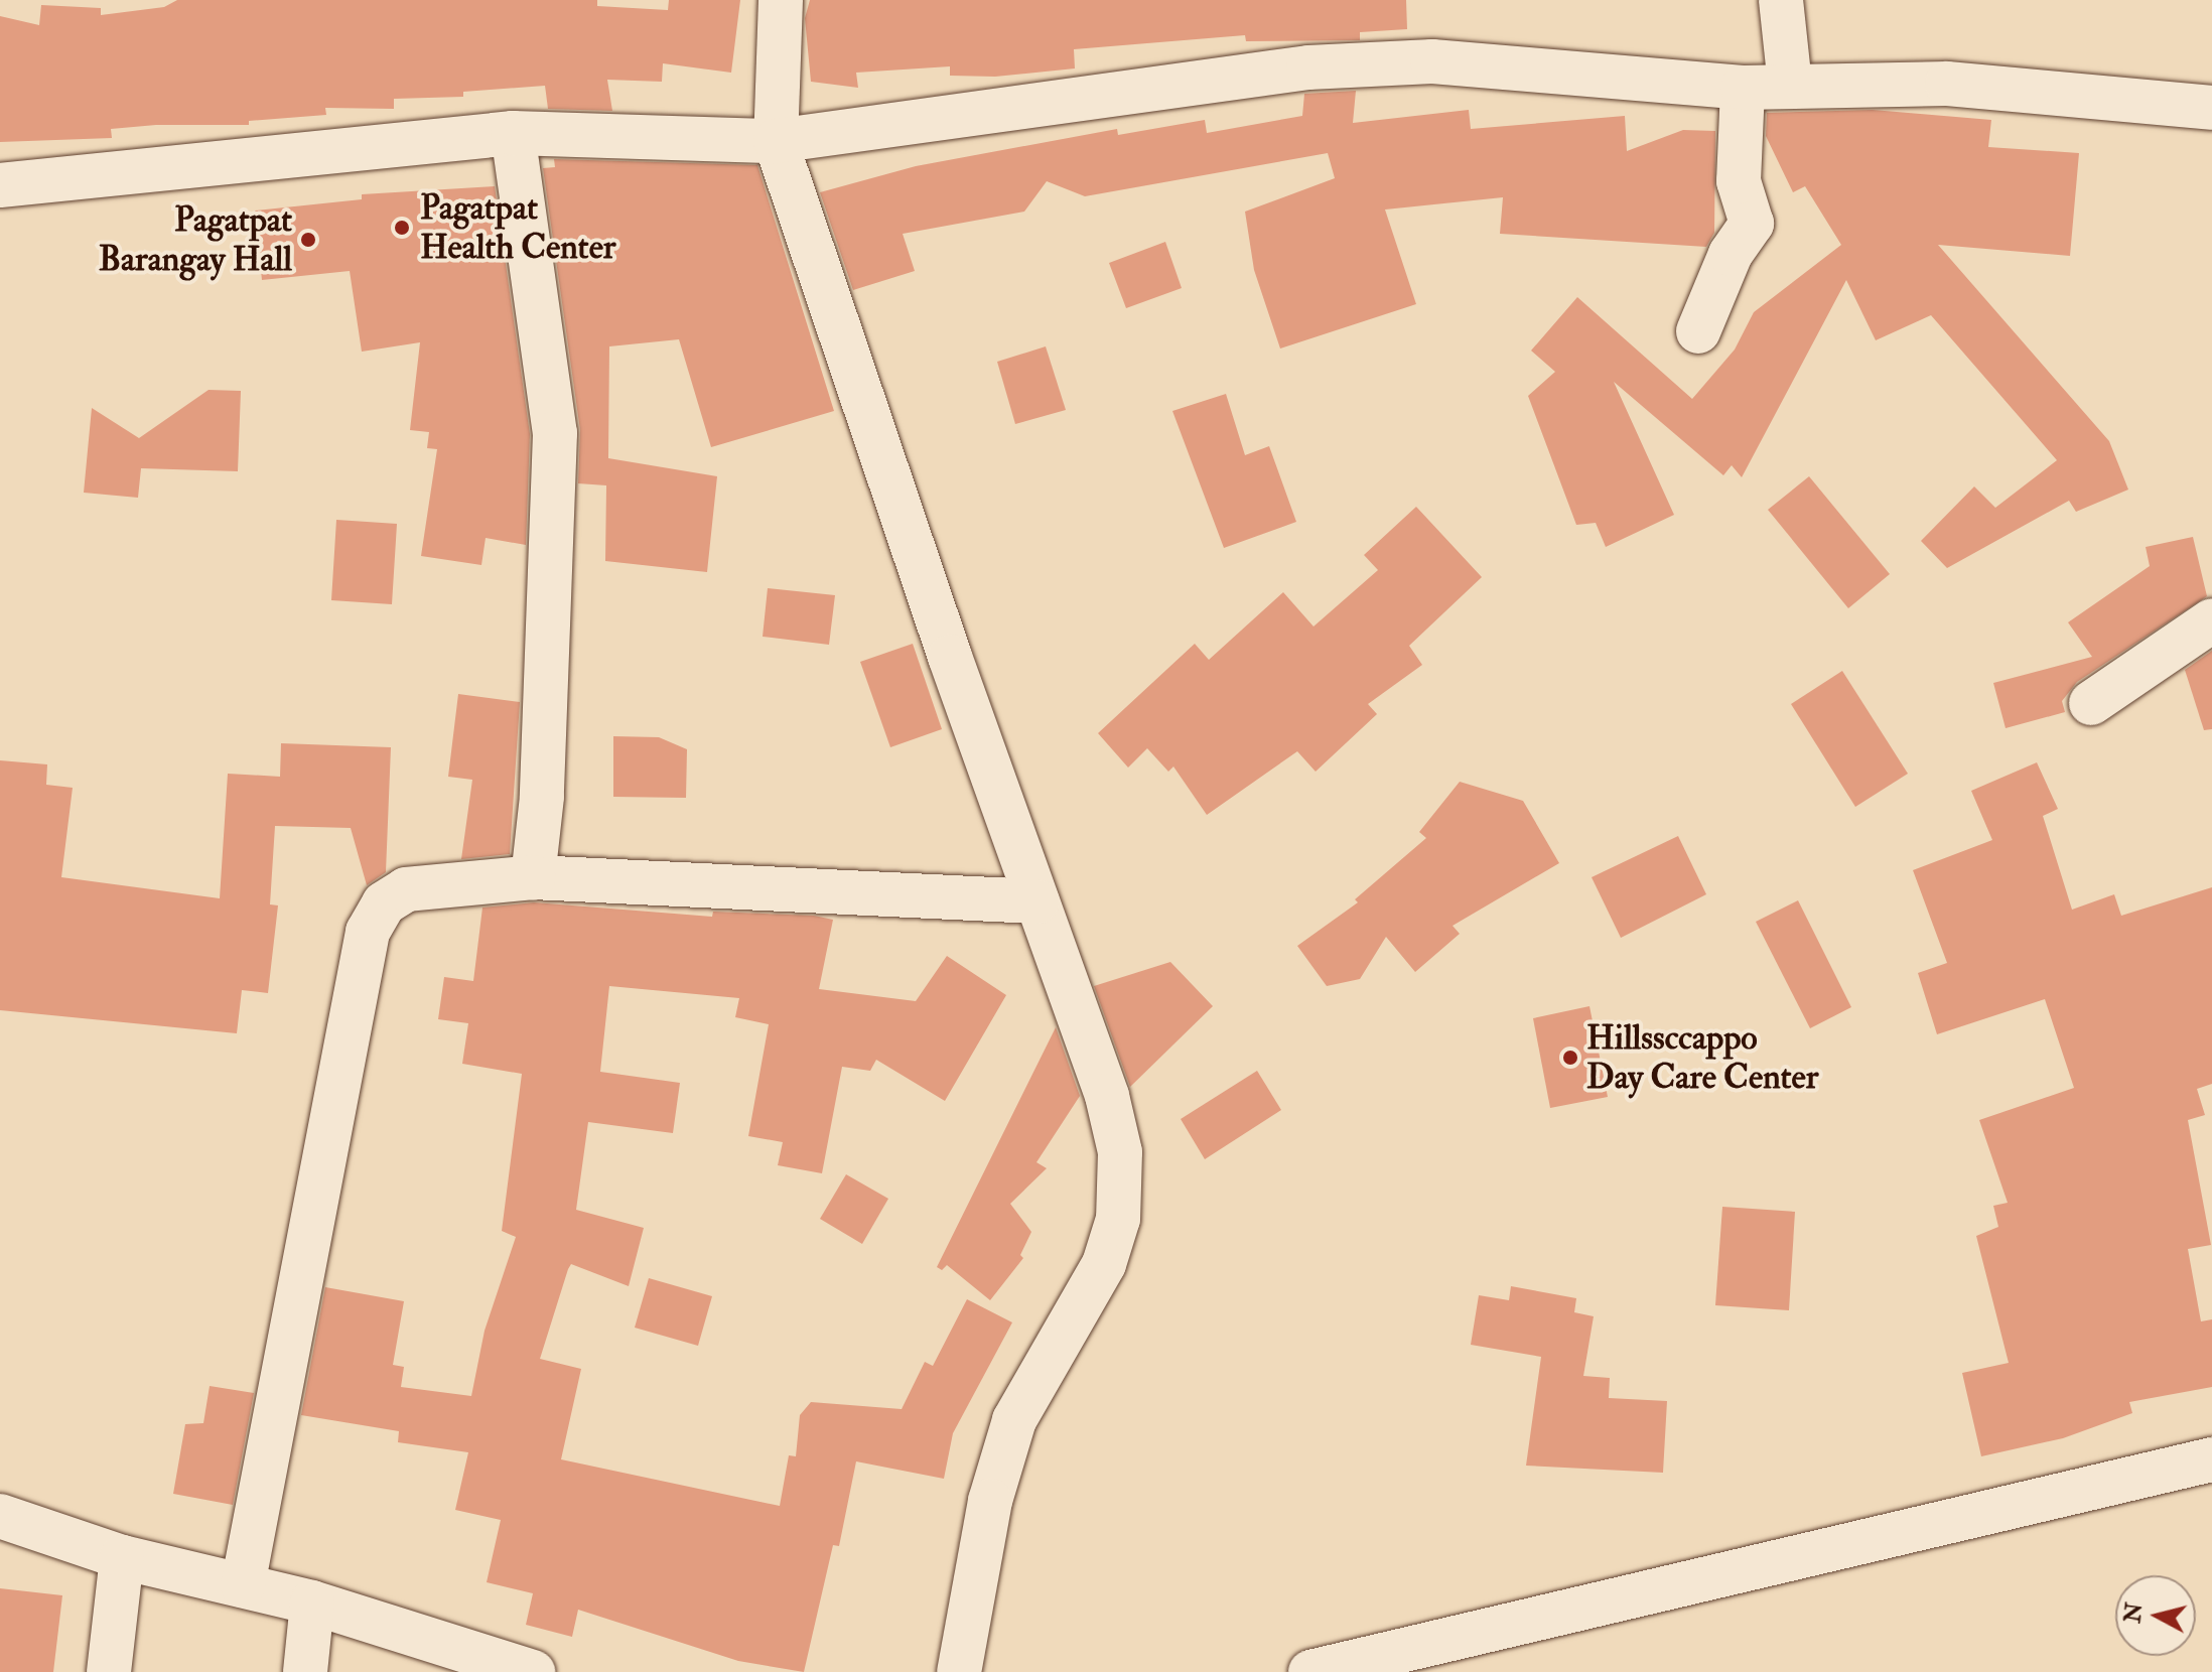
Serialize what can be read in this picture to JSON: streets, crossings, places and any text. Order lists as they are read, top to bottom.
{
  "places": ["Pagatpat Health Center", "Pagatpat Barangay Hall", "Hillssccappo Day Care Center"],
  "north": "left"
}
